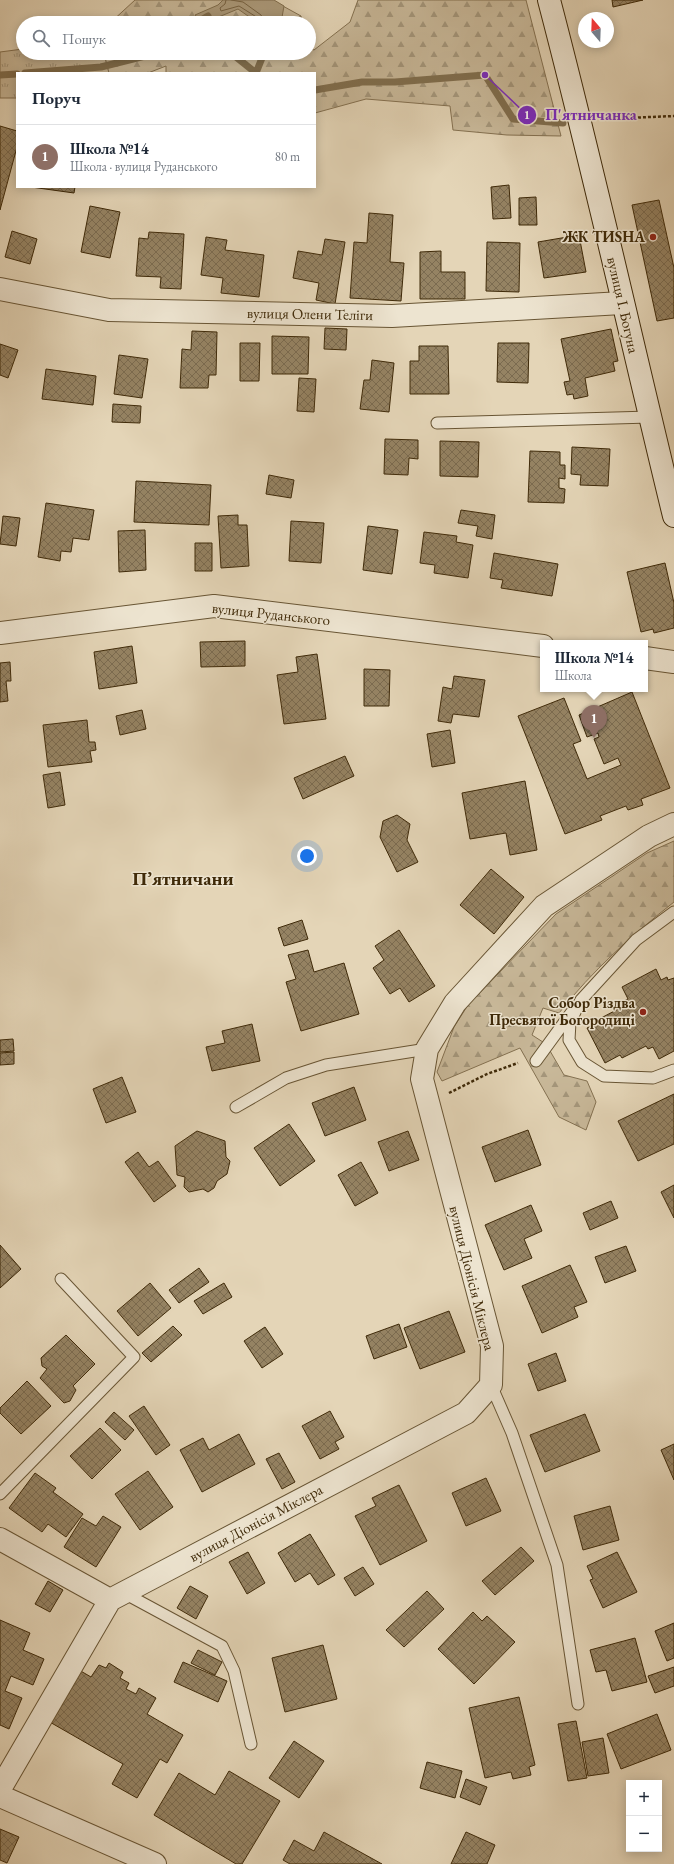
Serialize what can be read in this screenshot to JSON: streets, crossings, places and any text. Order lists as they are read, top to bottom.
{
  "streets": {
    "street": [
      "вулиця І. Богуна",
      "вулиця Олени Теліги",
      "вулиця Руданського",
      "вулиця Діонісія Міклера"
    ]
  },
  "crossings": [
    ["вулиця І. Богуна", "вулиця Олени Теліги"]
  ],
  "districts": ["П’ятничани"],
  "places": ["П'ятничанка", "ЖК ТИSHA", "Собор Різдва Пресвятої Богородиці"],
  "north": "top",
  "page": {
    "search": "Пошук",
    "heading": "Поруч",
    "list": [
      {
        "mark": "1",
        "name": "Школа №14",
        "note": "Школа · вулиця Руданського",
        "value": "80 m"
      }
    ],
    "popup": ["Школа №14", "Школа"],
    "pins": "1",
    "map_buttons": ["+", "−"]
  }
}
